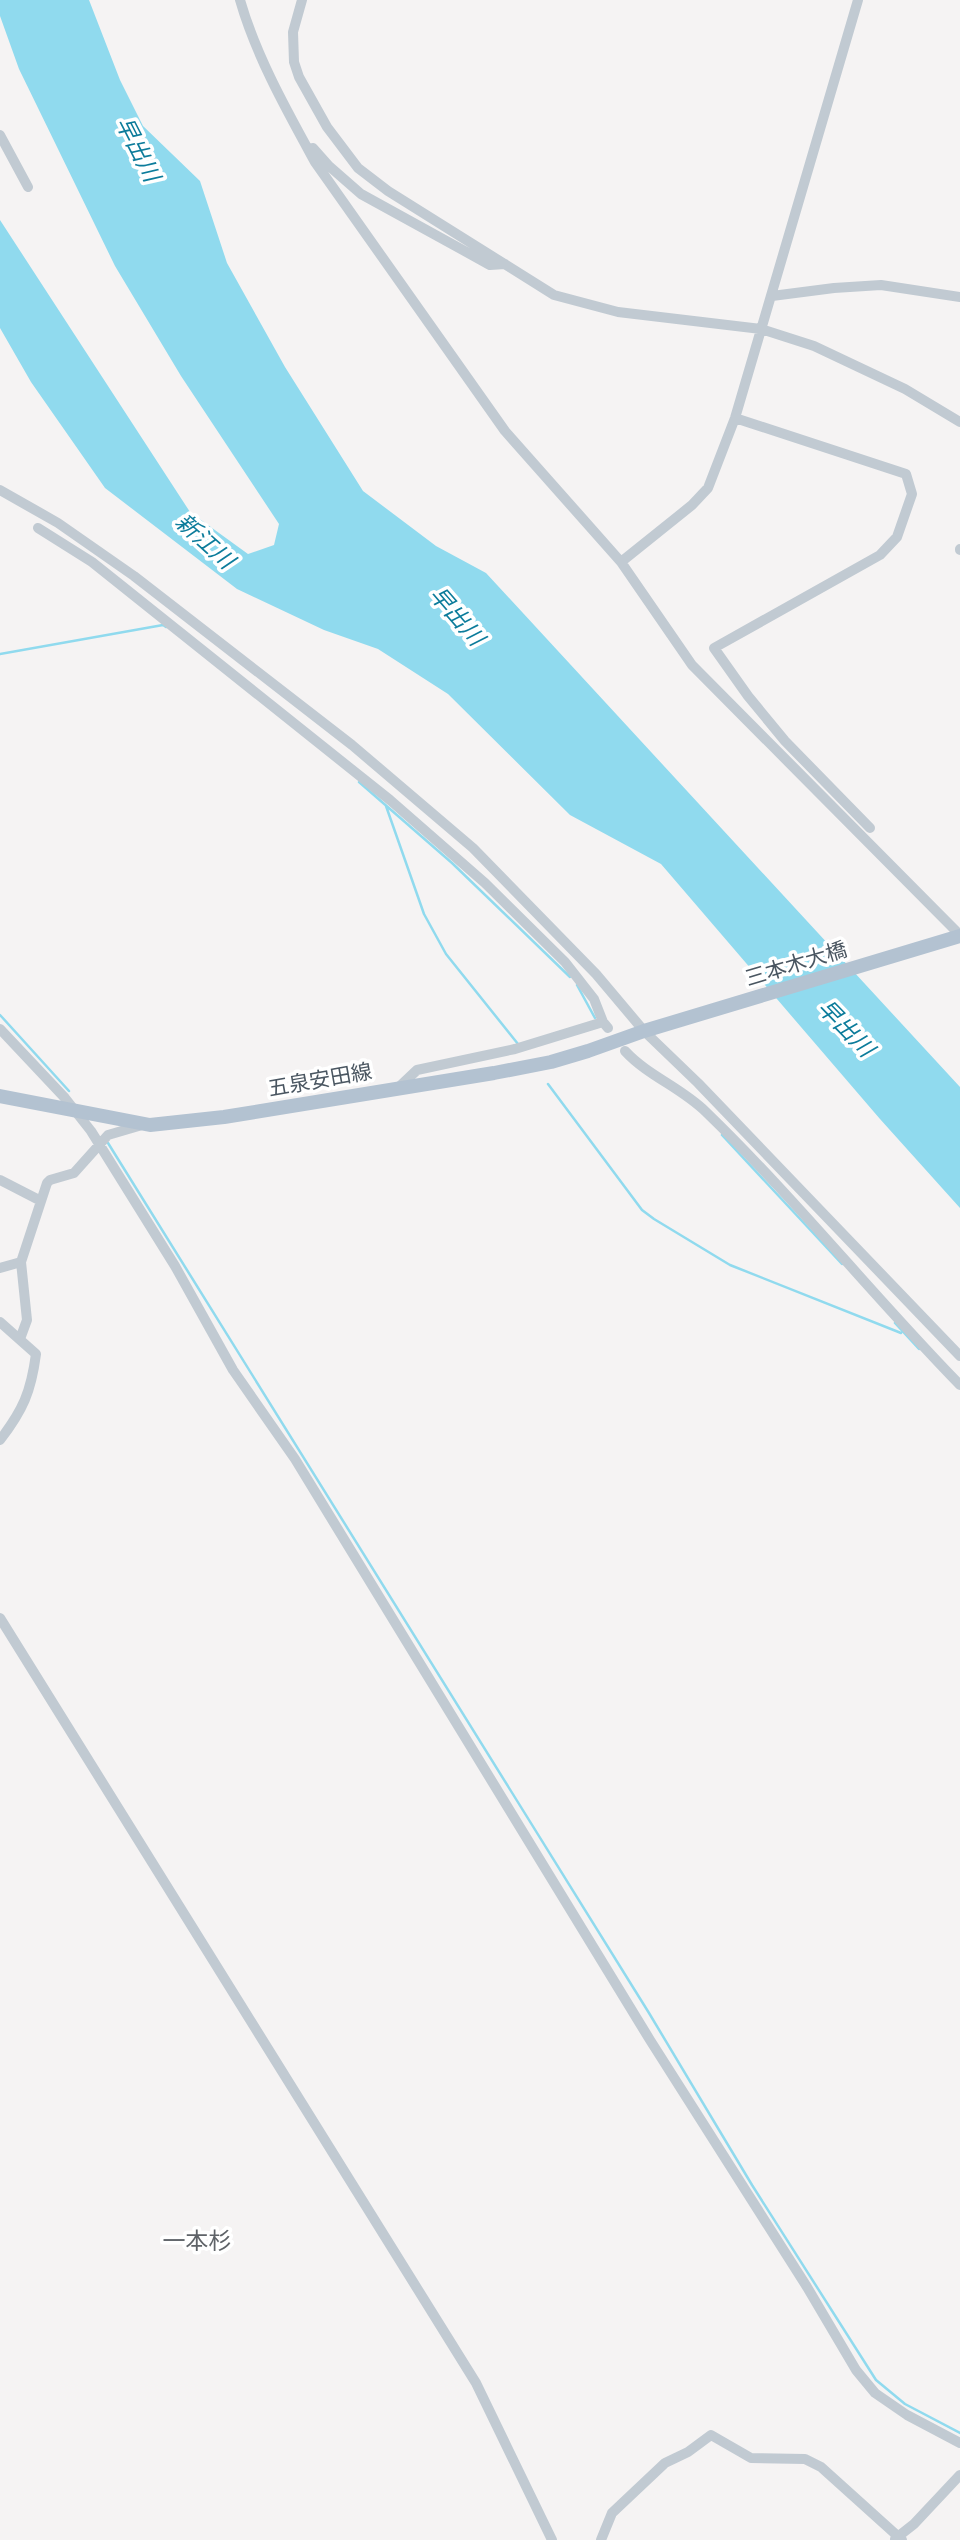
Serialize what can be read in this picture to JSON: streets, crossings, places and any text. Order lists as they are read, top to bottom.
{
  "streets": {
    "main road": ["三本木大橋", "五泉安田線"]
  },
  "crossings": [
    ["三本木大橋", "五泉安田線"]
  ],
  "districts": ["一本杉"],
  "water": ["早出川", "新江川"]
}
